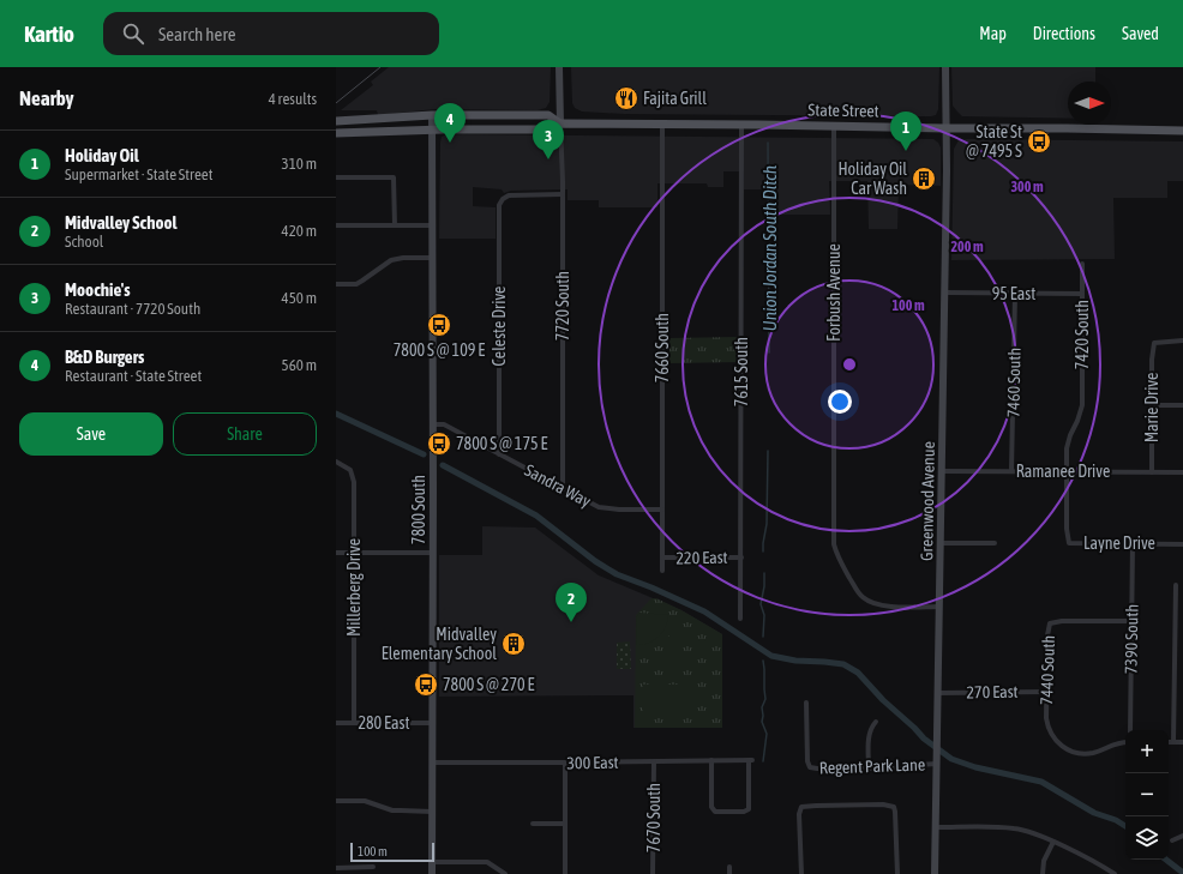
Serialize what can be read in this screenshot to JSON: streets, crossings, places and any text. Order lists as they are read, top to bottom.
{
  "streets": {
    "main road": ["State Street", "Greenwood Avenue", "7800 South"],
    "street": [
      "Forbush Avenue",
      "95 East",
      "7720 South",
      "Celeste Drive",
      "7420 South",
      "7660 South",
      "7615 South",
      "7460 South",
      "Marie Drive",
      "Ramanee Drive",
      "Sandra Way",
      "Layne Drive",
      "220 East",
      "Millerberg Drive",
      "7390 South",
      "7440 South",
      "270 East",
      "280 East",
      "300 East",
      "Regent Park Lane",
      "7670 South"
    ]
  },
  "crossings": [
    ["State Street", "Forbush Avenue"],
    ["State Street", "7720 South"],
    ["State Street", "7660 South"],
    ["State Street", "7615 South"],
    ["State Street", "Greenwood Avenue"],
    ["State Street", "7800 South"],
    ["Forbush Avenue", "Greenwood Avenue"],
    ["95 East", "7420 South"],
    ["95 East", "7460 South"],
    ["95 East", "Greenwood Avenue"],
    ["7720 South", "Celeste Drive"],
    ["7720 South", "Sandra Way"],
    ["Celeste Drive", "Sandra Way"],
    ["7420 South", "Ramanee Drive"],
    ["7420 South", "Layne Drive"],
    ["7660 South", "Sandra Way"],
    ["7660 South", "220 East"],
    ["7615 South", "220 East"],
    ["7460 South", "Ramanee Drive"],
    ["Marie Drive", "Ramanee Drive"],
    ["Ramanee Drive", "Greenwood Avenue"],
    ["Ramanee Drive", "Layne Drive"],
    ["Sandra Way", "7800 South"],
    ["Greenwood Avenue", "270 East"],
    ["Greenwood Avenue", "Regent Park Lane"],
    ["7800 South", "280 East"],
    ["7800 South", "300 East"],
    ["Layne Drive", "7390 South"],
    ["Millerberg Drive", "280 East"],
    ["7390 South", "7440 South"],
    ["7440 South", "270 East"],
    ["300 East", "7670 South"]
  ],
  "water": ["Union Jordan South Ditch"],
  "places": {
    "restaurant": ["Fajita Grill"],
    "bus stop": [
      "State St @ 7495 S",
      "7800 S @ 109 E",
      "7800 S @ 175 E",
      "7800 S @ 270 E"
    ],
    "building": ["Holiday Oil Car Wash", "Midvalley Elementary School"]
  },
  "scale_bar": "100 m",
  "north": "right",
  "page": {
    "header": "Kartio",
    "search": "Search here",
    "nav": ["Map", "Directions", "Saved"],
    "heading": ["Nearby", "4 results"],
    "pins": [
      "4",
      "1",
      "3",
      "2"
    ],
    "list": [
      {
        "mark": "1",
        "name": "Holiday Oil",
        "note": "Supermarket · State Street",
        "value": "310 m"
      },
      {
        "mark": "2",
        "name": "Midvalley School",
        "note": "School",
        "value": "420 m"
      },
      {
        "mark": "3",
        "name": "Moochie's",
        "note": "Restaurant · 7720 South",
        "value": "450 m"
      },
      {
        "mark": "4",
        "name": "B&D Burgers",
        "note": "Restaurant · State Street",
        "value": "560 m"
      }
    ],
    "buttons": ["Save", "Share"],
    "map_buttons": ["+", "−"],
    "scale": "100 m"
  },
  "rings": ["300 m", "200 m", "100 m"]
}
